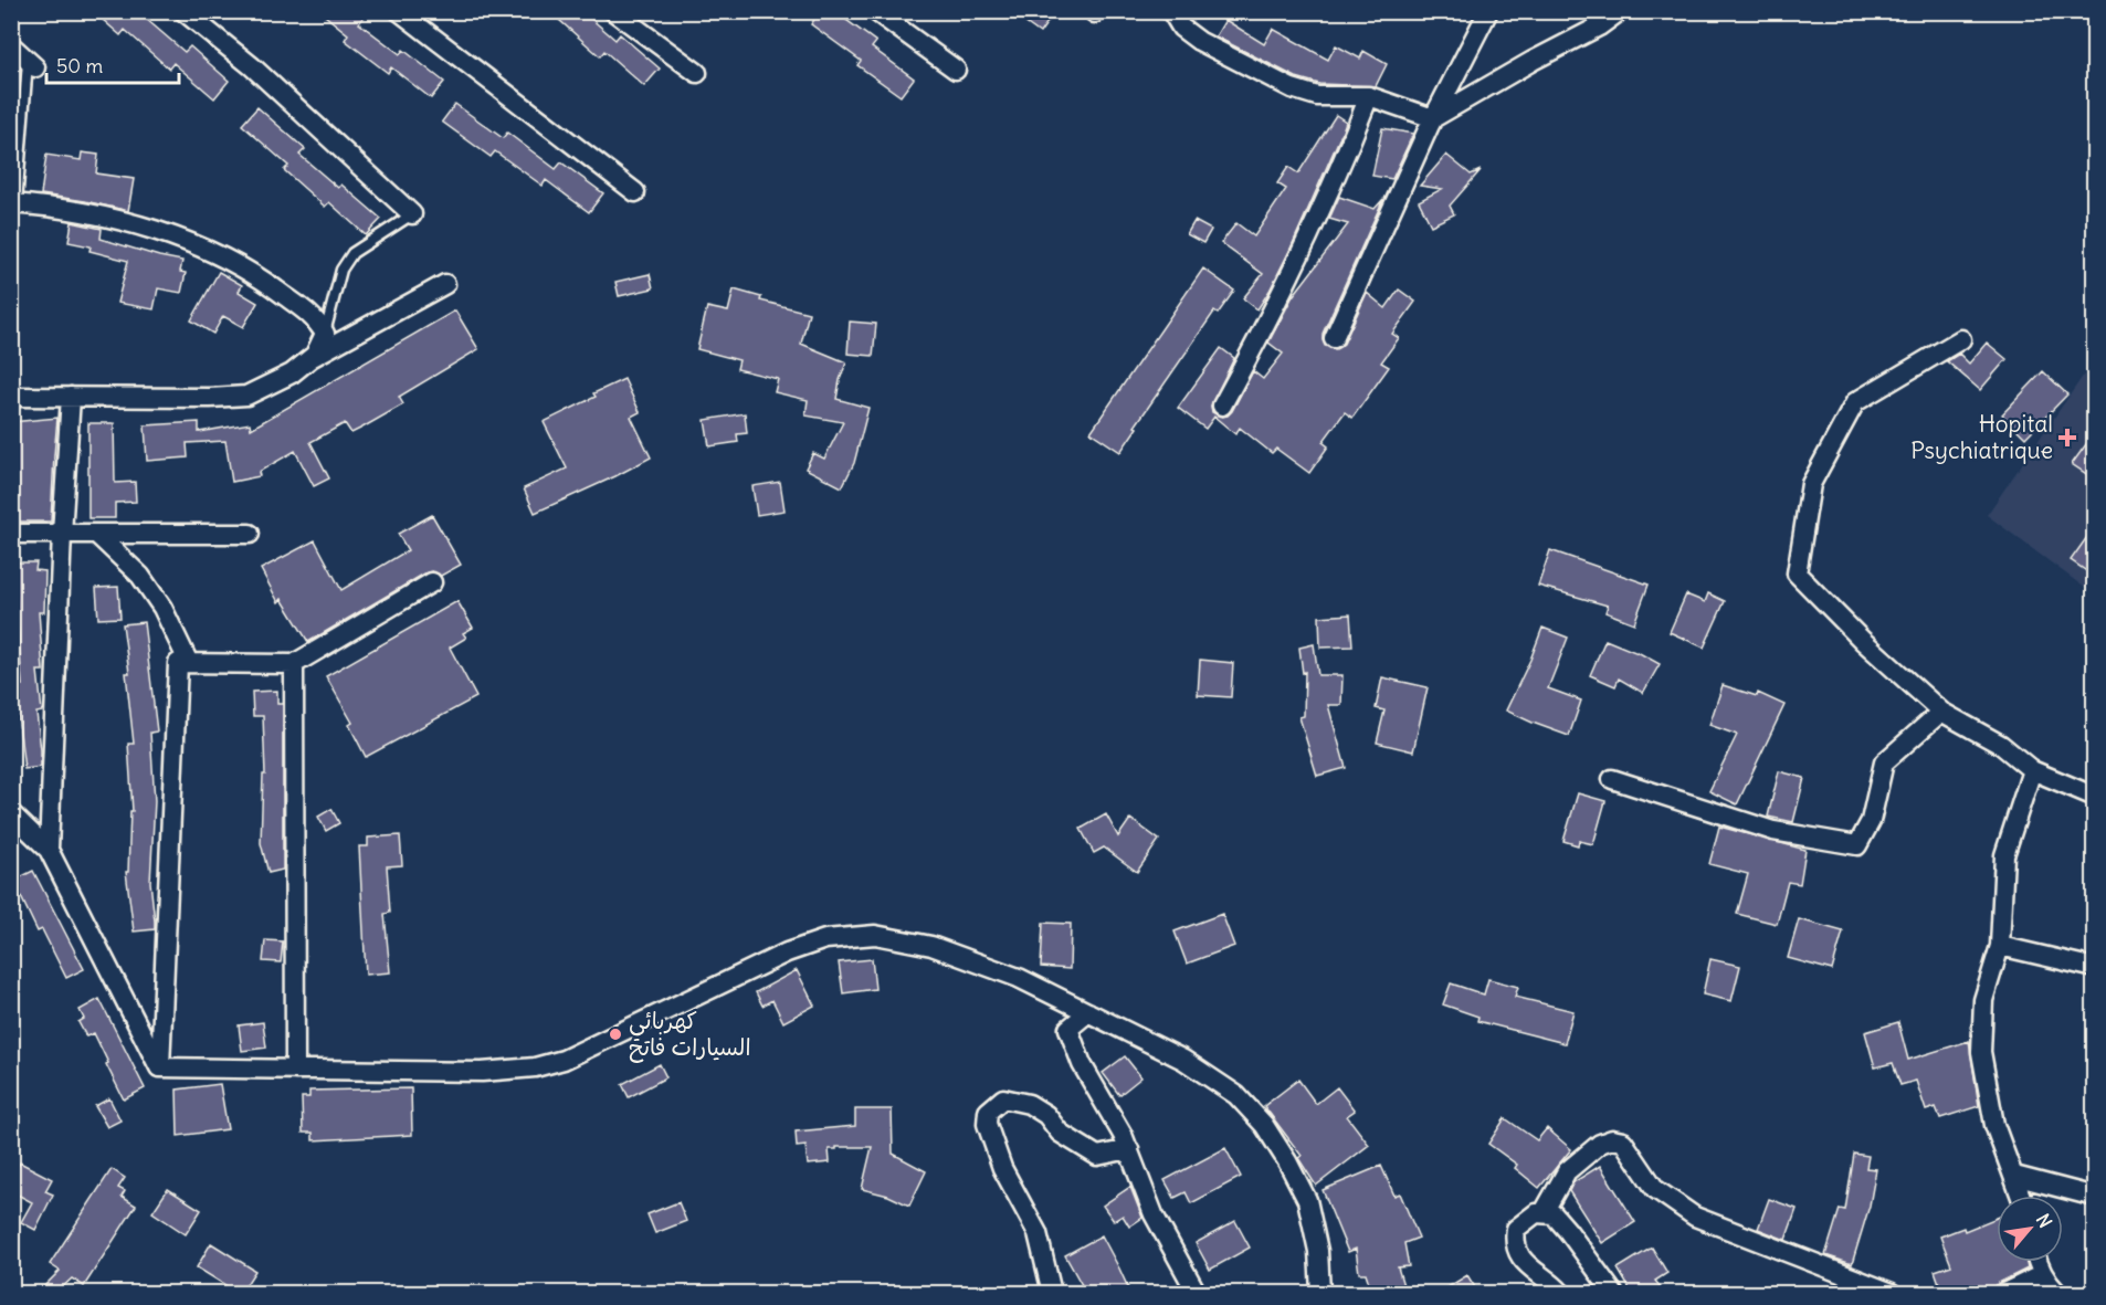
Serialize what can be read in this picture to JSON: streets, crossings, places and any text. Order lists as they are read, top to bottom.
{
  "places": {
    "health": ["Hopital Psychiatrique"],
    "other": ["كهربائي السيارات فاتح"]
  },
  "scale_bar": "50 m",
  "north": "top right"
}
